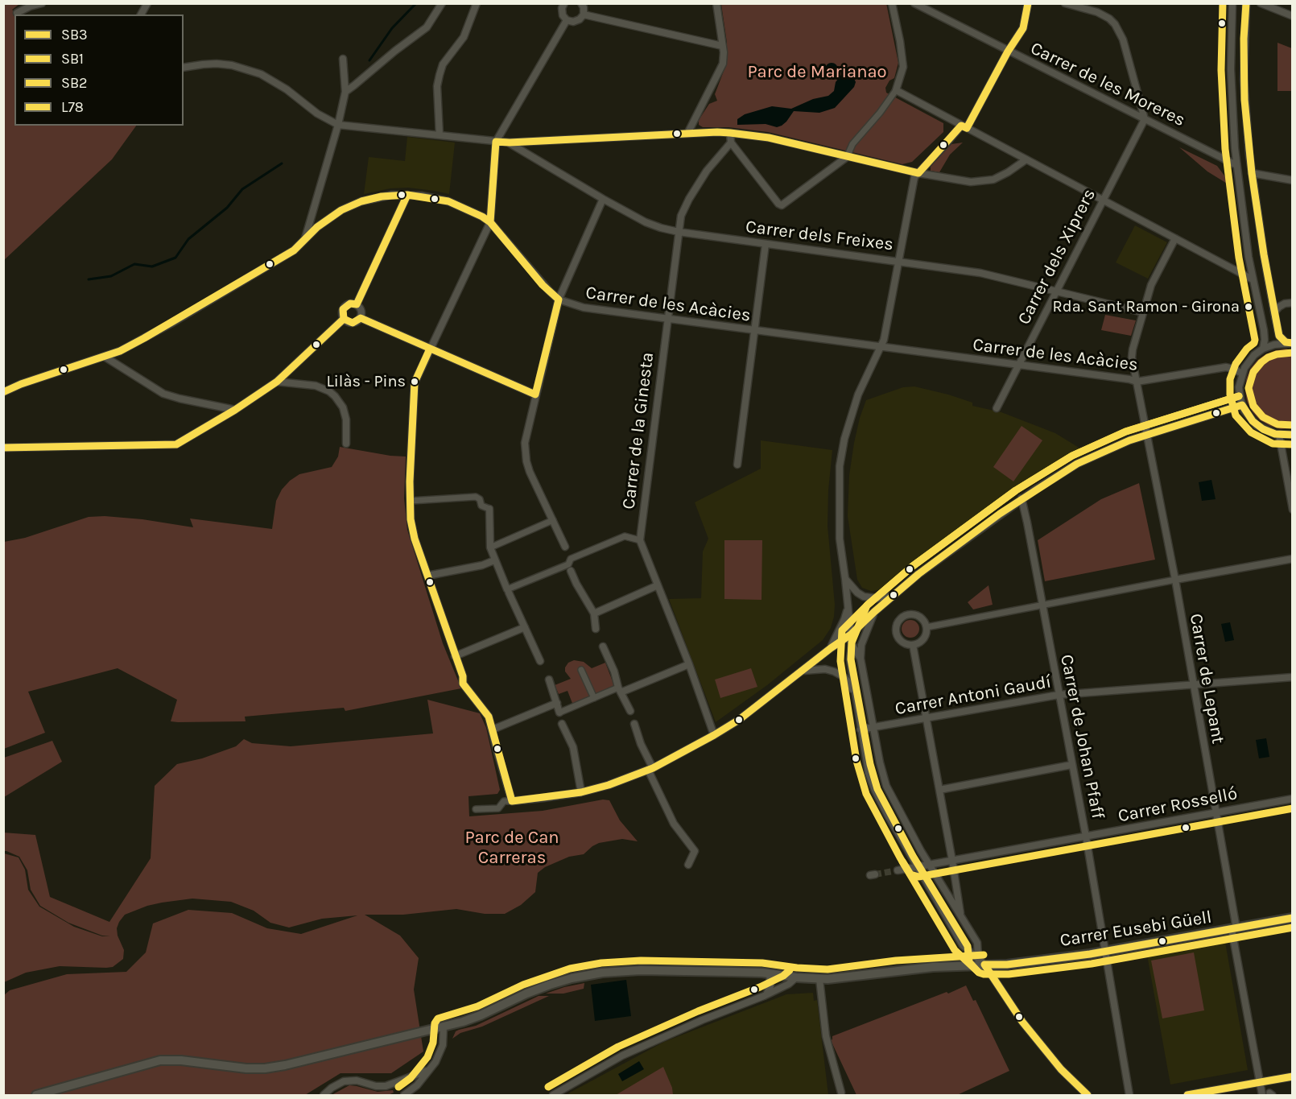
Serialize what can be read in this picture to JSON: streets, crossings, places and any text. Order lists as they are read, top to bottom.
{
  "streets": {
    "street": [
      "Carrer de les Moreres",
      "Carrer dels Freixes",
      "Carrer dels Xiprers",
      "Carrer de les Acàcies",
      "Carrer de la Ginesta",
      "Carrer de Lepant",
      "Carrer Antoni Gaudí",
      "Carrer de Johan Pfaff",
      "Carrer Rosselló",
      "Carrer Eusebi Güell"
    ]
  },
  "crossings": [
    ["Carrer de les Moreres", "Carrer dels Xiprers"],
    ["Carrer dels Freixes", "Carrer dels Xiprers"],
    ["Carrer dels Freixes", "Carrer de la Ginesta"],
    ["Carrer dels Freixes", "Carrer de Lepant"],
    ["Carrer dels Xiprers", "Carrer de les Acàcies"],
    ["Carrer de les Acàcies", "Carrer de la Ginesta"],
    ["Carrer de les Acàcies", "Carrer de Lepant"],
    ["Carrer de Lepant", "Carrer Antoni Gaudí"],
    ["Carrer de Lepant", "Carrer Rosselló"],
    ["Carrer de Lepant", "Carrer Eusebi Güell"],
    ["Carrer Antoni Gaudí", "Carrer de Johan Pfaff"],
    ["Carrer de Johan Pfaff", "Carrer Rosselló"],
    ["Carrer de Johan Pfaff", "Carrer Eusebi Güell"]
  ],
  "parks": ["Parc de Marianao", "Parc de Can Carreras"],
  "places": ["Rda. Sant Ramon - Girona", "Lilàs - Pins"],
  "lines": [
    "transit line SB3",
    "transit line SB1",
    "transit line SB2",
    "transit line L78"
  ],
  "legend": [
    "SB3",
    "SB1",
    "SB2",
    "L78"
  ]
}
